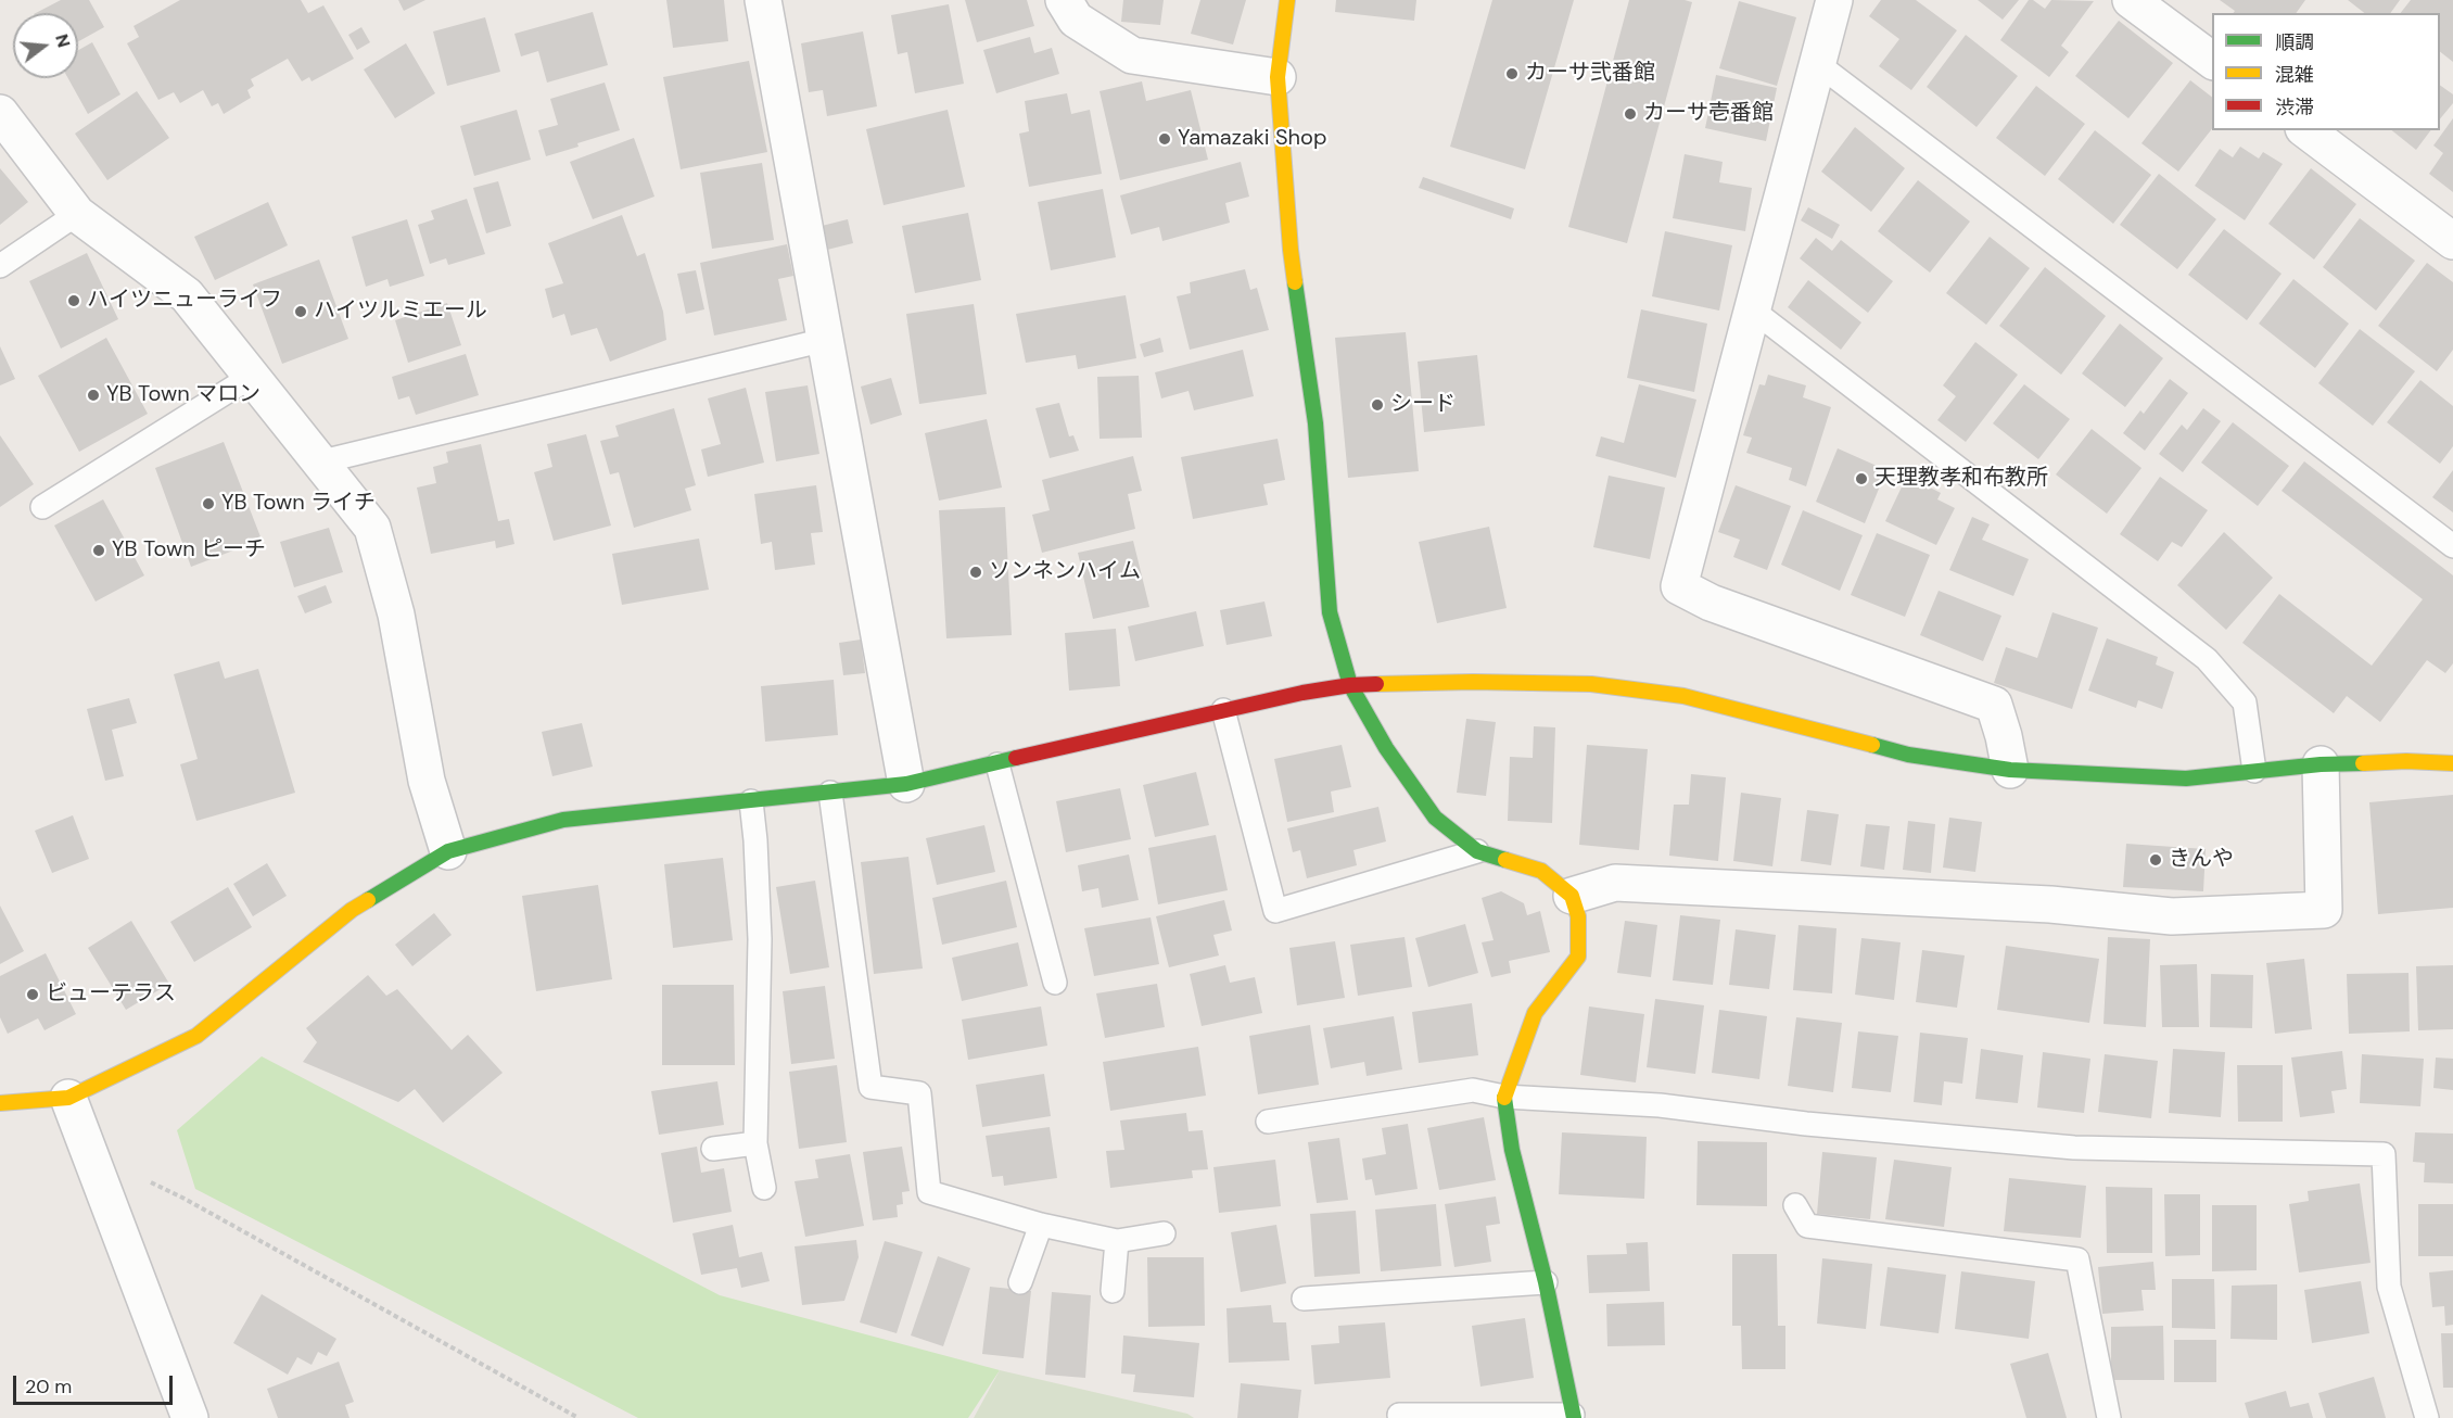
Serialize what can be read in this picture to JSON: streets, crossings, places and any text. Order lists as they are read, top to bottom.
{
  "places": [
    "カーサ弐番館",
    "カーサ壱番館",
    "Yamazaki Shop",
    "ハイツニューライフ",
    "ハイツルミエール",
    "YB Town マロン",
    "シード",
    "天理教孝和布教所",
    "YB Town ライチ",
    "YB Town ピーチ",
    "ソンネンハイム",
    "きんや",
    "ビューテラス"
  ],
  "legend": ["順調", "混雑", "渋滞"],
  "scale_bar": "20 m",
  "north": "right"
}
